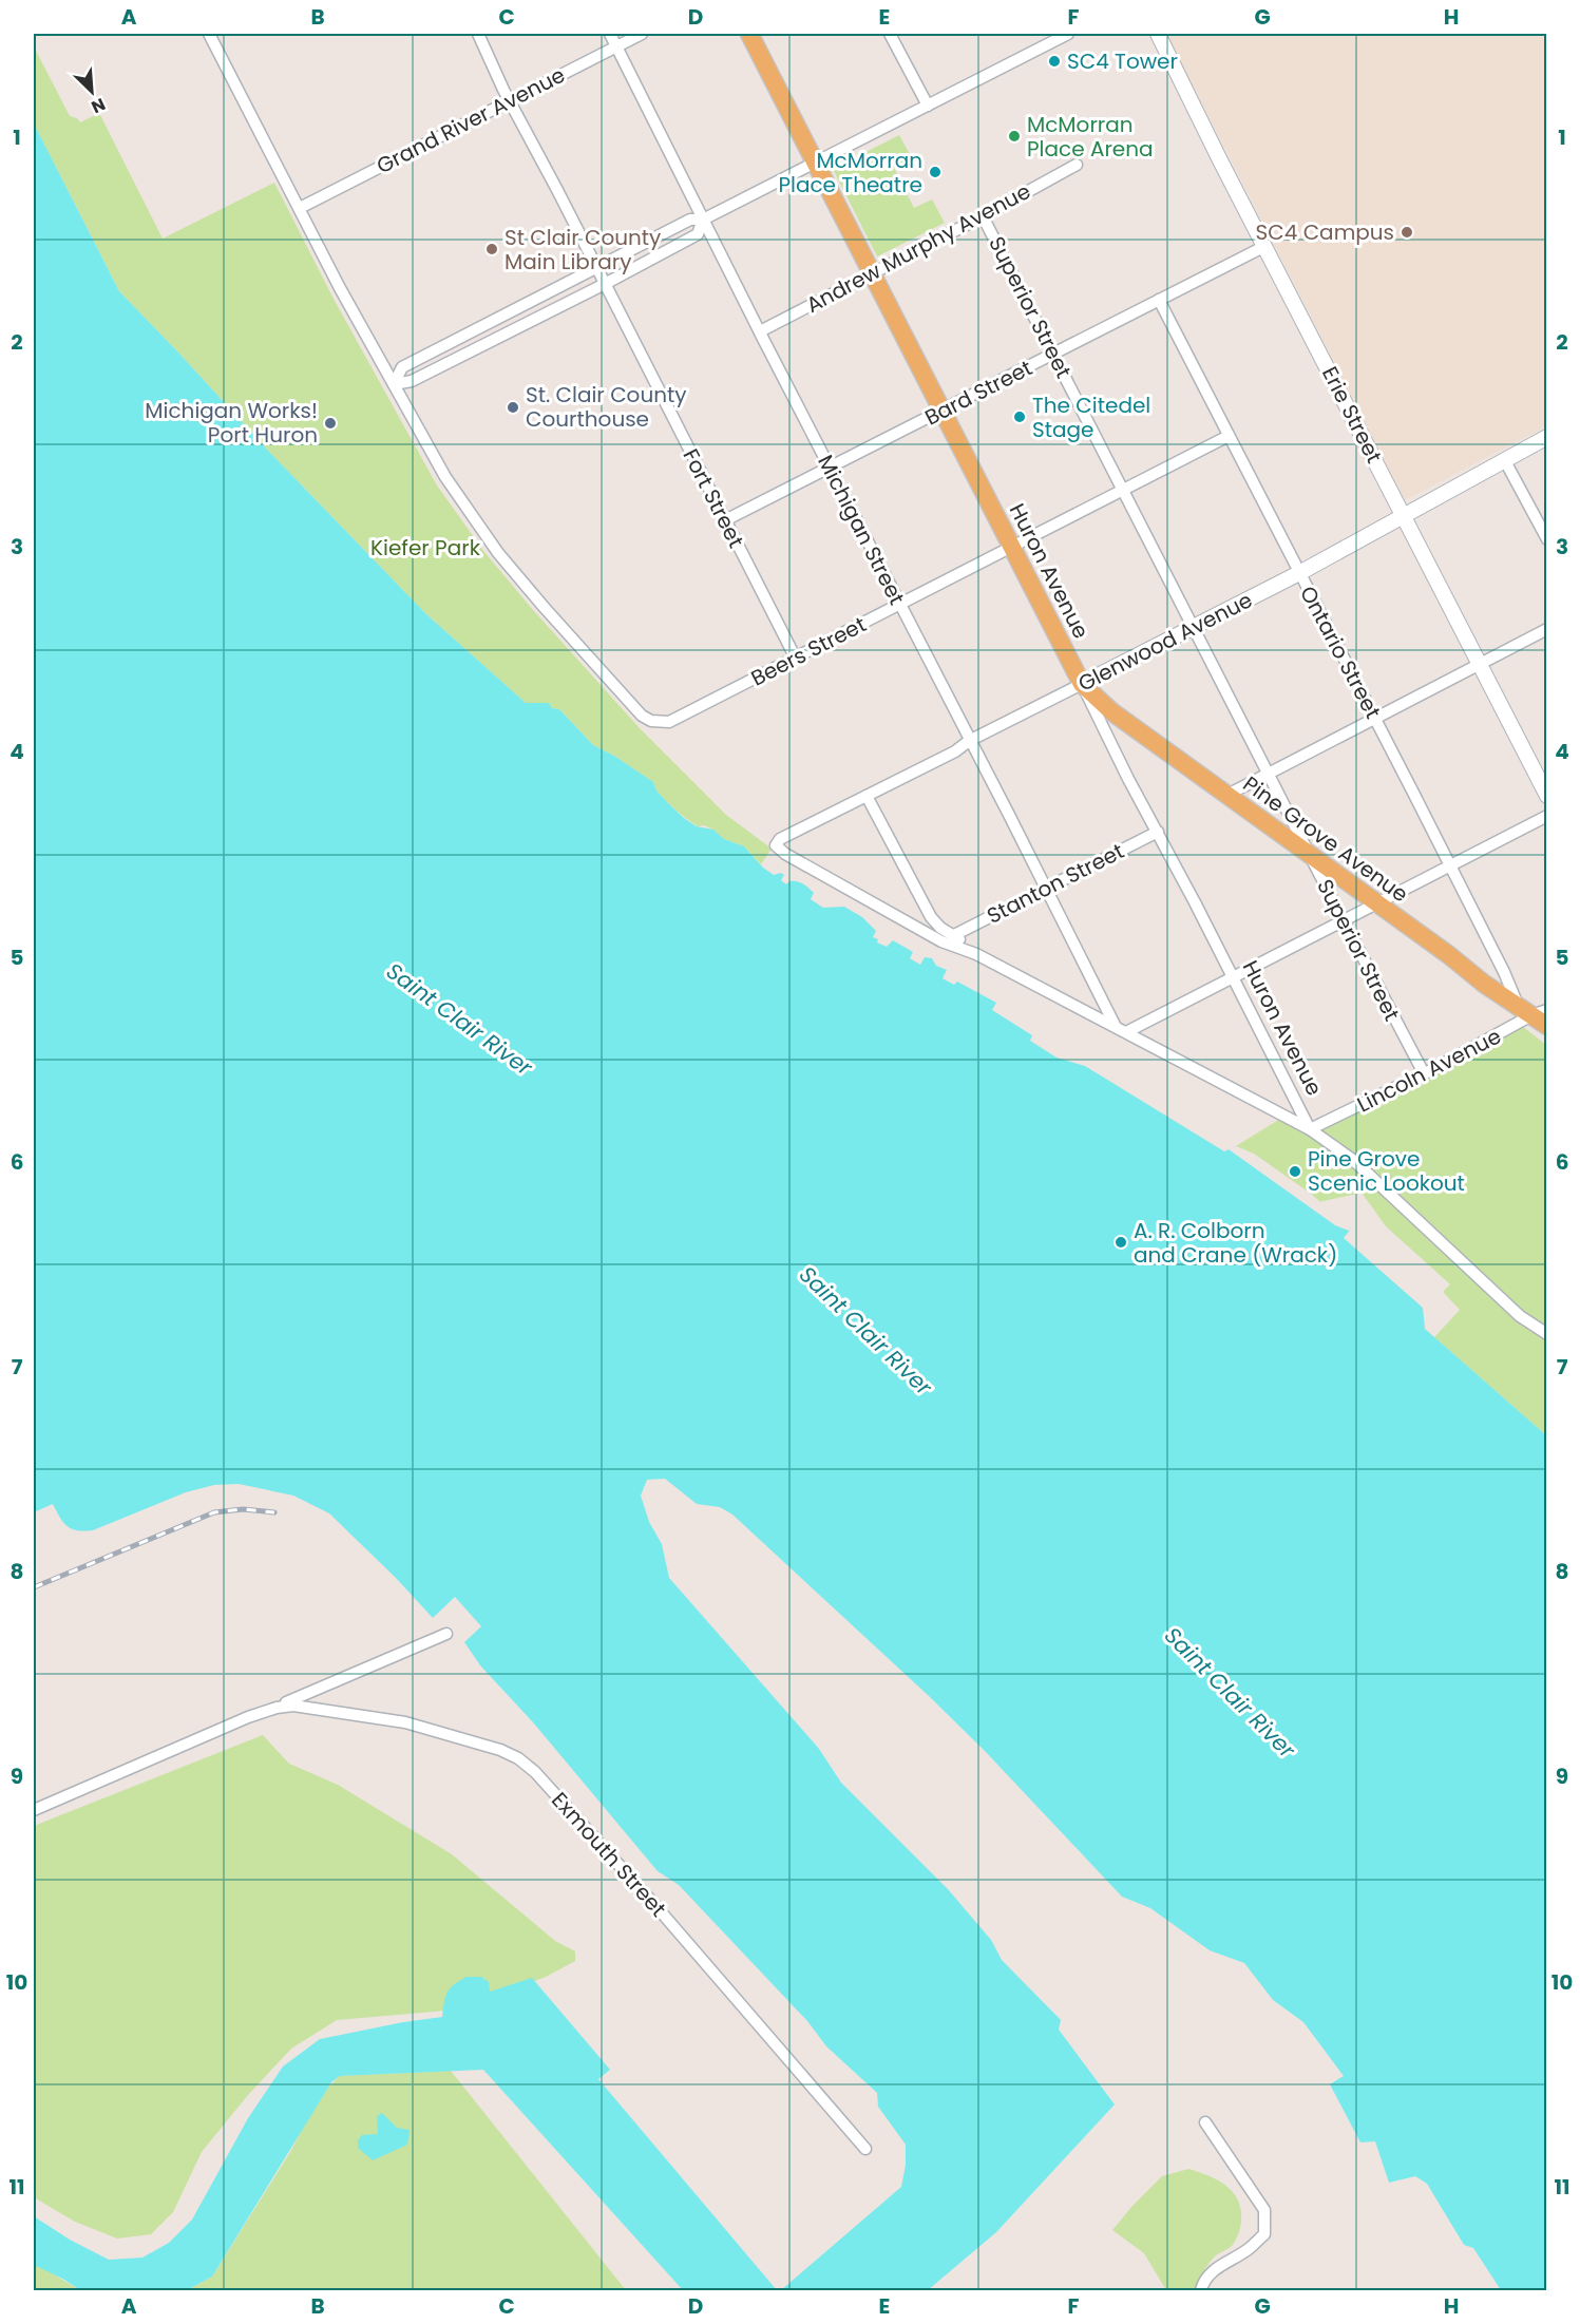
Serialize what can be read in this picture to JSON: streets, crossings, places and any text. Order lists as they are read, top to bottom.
{
  "streets": {
    "main road": ["Huron Avenue", "Pine Grove Avenue"],
    "street": [
      "Grand River Avenue",
      "Andrew Murphy Avenue",
      "Superior Street",
      "Bard Street",
      "Erie Street",
      "Fort Street",
      "Michigan Street",
      "Glenwood Avenue",
      "Beers Street",
      "Ontario Street",
      "Stanton Street",
      "Lincoln Avenue",
      "Exmouth Street"
    ]
  },
  "crossings": [
    ["Grand River Avenue", "Fort Street"],
    ["Grand River Avenue", "Michigan Street"],
    ["Andrew Murphy Avenue", "Superior Street"],
    ["Andrew Murphy Avenue", "Michigan Street"],
    ["Andrew Murphy Avenue", "Huron Avenue"],
    ["Superior Street", "Bard Street"],
    ["Superior Street", "Glenwood Avenue"],
    ["Superior Street", "Beers Street"],
    ["Superior Street", "Pine Grove Avenue"],
    ["Superior Street", "Lincoln Avenue"],
    ["Bard Street", "Erie Street"],
    ["Bard Street", "Fort Street"],
    ["Bard Street", "Michigan Street"],
    ["Bard Street", "Huron Avenue"],
    ["Bard Street", "Ontario Street"],
    ["Erie Street", "Glenwood Avenue"],
    ["Fort Street", "Beers Street"],
    ["Michigan Street", "Glenwood Avenue"],
    ["Michigan Street", "Beers Street"],
    ["Michigan Street", "Stanton Street"],
    ["Huron Avenue", "Glenwood Avenue"],
    ["Huron Avenue", "Beers Street"],
    ["Huron Avenue", "Pine Grove Avenue"],
    ["Huron Avenue", "Stanton Street"],
    ["Huron Avenue", "Lincoln Avenue"],
    ["Glenwood Avenue", "Ontario Street"],
    ["Glenwood Avenue", "Pine Grove Avenue"],
    ["Beers Street", "Ontario Street"],
    ["Ontario Street", "Pine Grove Avenue"],
    ["Ontario Street", "Lincoln Avenue"],
    ["Pine Grove Avenue", "Lincoln Avenue"]
  ],
  "water": ["Saint Clair River"],
  "parks": ["Kiefer Park"],
  "places": [
    "SC4 Tower",
    "McMorran Place Arena",
    "McMorran Place Theatre",
    "SC4 Campus",
    "St Clair County Main Library",
    "St. Clair County Courthouse",
    "The Citedel Stage",
    "Michigan Works! Port Huron",
    "Pine Grove Scenic Lookout",
    "A. R. Colborn and Crane (Wrack)"
  ],
  "north": "bottom right",
  "grid": {
    "columns": [
      "A",
      "B",
      "C",
      "D",
      "E",
      "F",
      "G",
      "H"
    ],
    "rows": [
      "1",
      "2",
      "3",
      "4",
      "5",
      "6",
      "7",
      "8",
      "9",
      "10",
      "11"
    ]
  }
}
